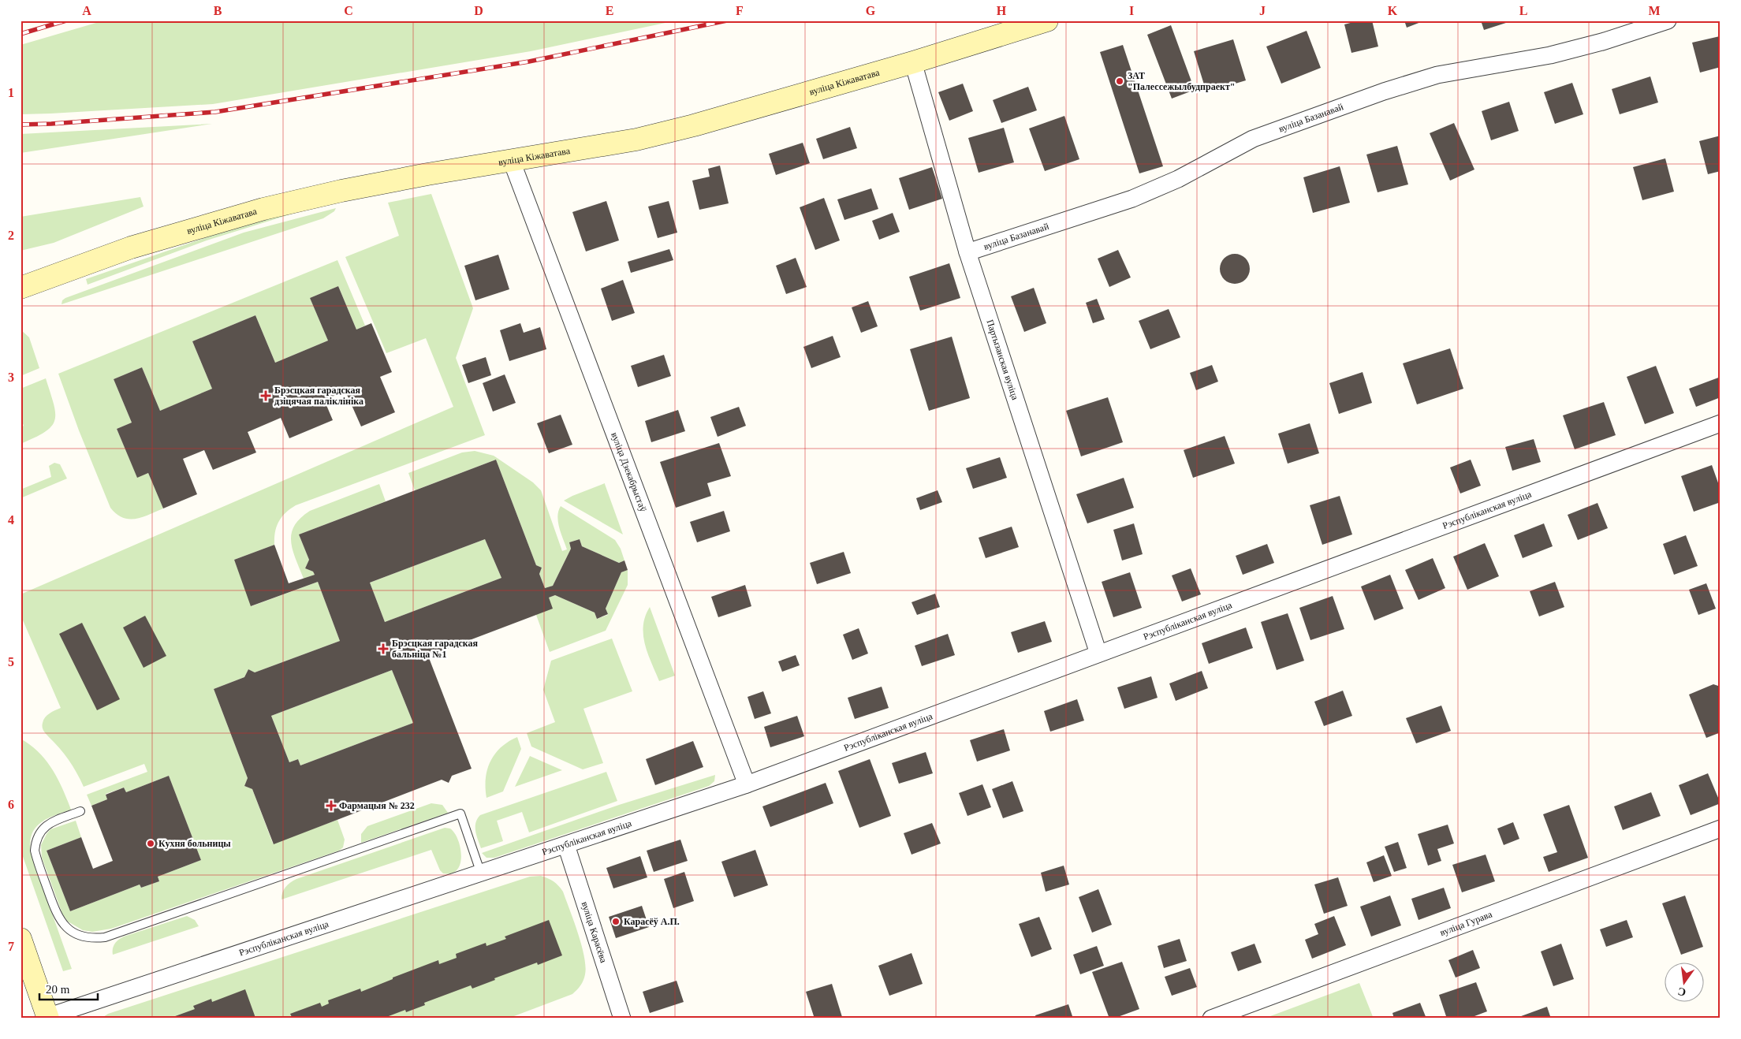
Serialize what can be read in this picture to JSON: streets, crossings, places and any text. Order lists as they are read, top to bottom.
{
  "streets": {
    "main road": ["вуліца Кіжаватава"],
    "street": [
      "вуліца Базанавай",
      "Партызанская вуліца",
      "вуліца Дзекабрыстаў",
      "Рэспубліканская вуліца",
      "вуліца Гурава",
      "вуліца Карасёва"
    ]
  },
  "crossings": [
    ["вуліца Кіжаватава", "Партызанская вуліца"],
    ["вуліца Кіжаватава", "вуліца Дзекабрыстаў"],
    ["вуліца Базанавай", "Партызанская вуліца"],
    ["Партызанская вуліца", "Рэспубліканская вуліца"],
    ["вуліца Дзекабрыстаў", "Рэспубліканская вуліца"],
    ["Рэспубліканская вуліца", "вуліца Карасёва"]
  ],
  "places": {
    "other": ["ЗАТ \"Палессежылбудпраект\"", "Кухня больницы", "Карасёў А.П."],
    "health": ["Брэсцкая гарадская дзіцячая паліклініка", "Брэсцкая гарадская бальніца №1", "Фармацыя № 232"]
  },
  "scale_bar": "20 m",
  "north": "bottom",
  "grid": {
    "columns": [
      "A",
      "B",
      "C",
      "D",
      "E",
      "F",
      "G",
      "H",
      "I",
      "J",
      "K",
      "L",
      "M"
    ],
    "rows": [
      "1",
      "2",
      "3",
      "4",
      "5",
      "6",
      "7"
    ]
  }
}
